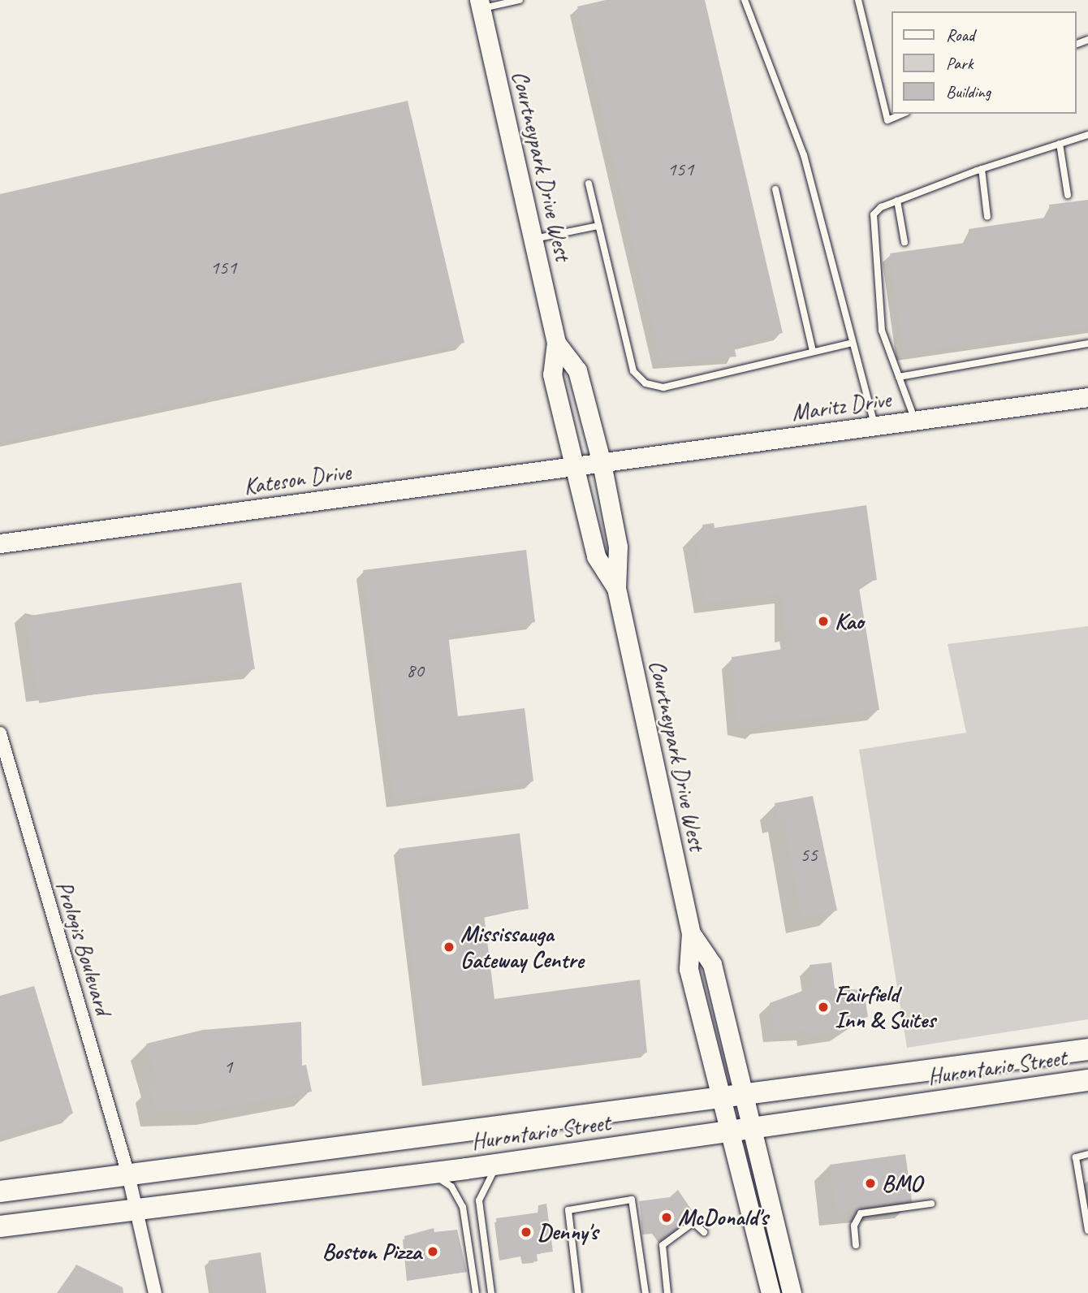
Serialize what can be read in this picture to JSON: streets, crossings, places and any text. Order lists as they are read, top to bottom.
{
  "streets": {
    "main road": [
      "Courtneypark Drive West",
      "Maritz Drive",
      "Kateson Drive",
      "Hurontario Street"
    ],
    "street": ["Prologis Boulevard"]
  },
  "crossings": [
    ["Courtneypark Drive West", "Maritz Drive"],
    ["Courtneypark Drive West", "Kateson Drive"],
    ["Courtneypark Drive West", "Hurontario Street"],
    ["Maritz Drive", "Kateson Drive"],
    ["Prologis Boulevard", "Hurontario Street"]
  ],
  "places": [
    "Kao",
    "Mississauga Gateway Centre",
    "Fairfield Inn & Suites",
    "BMO",
    "McDonald's",
    "Denny's",
    "Boston Pizza"
  ],
  "house_numbers": [
    "151",
    "151",
    "80",
    "55",
    "1"
  ],
  "legend": ["Road", "Park", "Building"]
}
